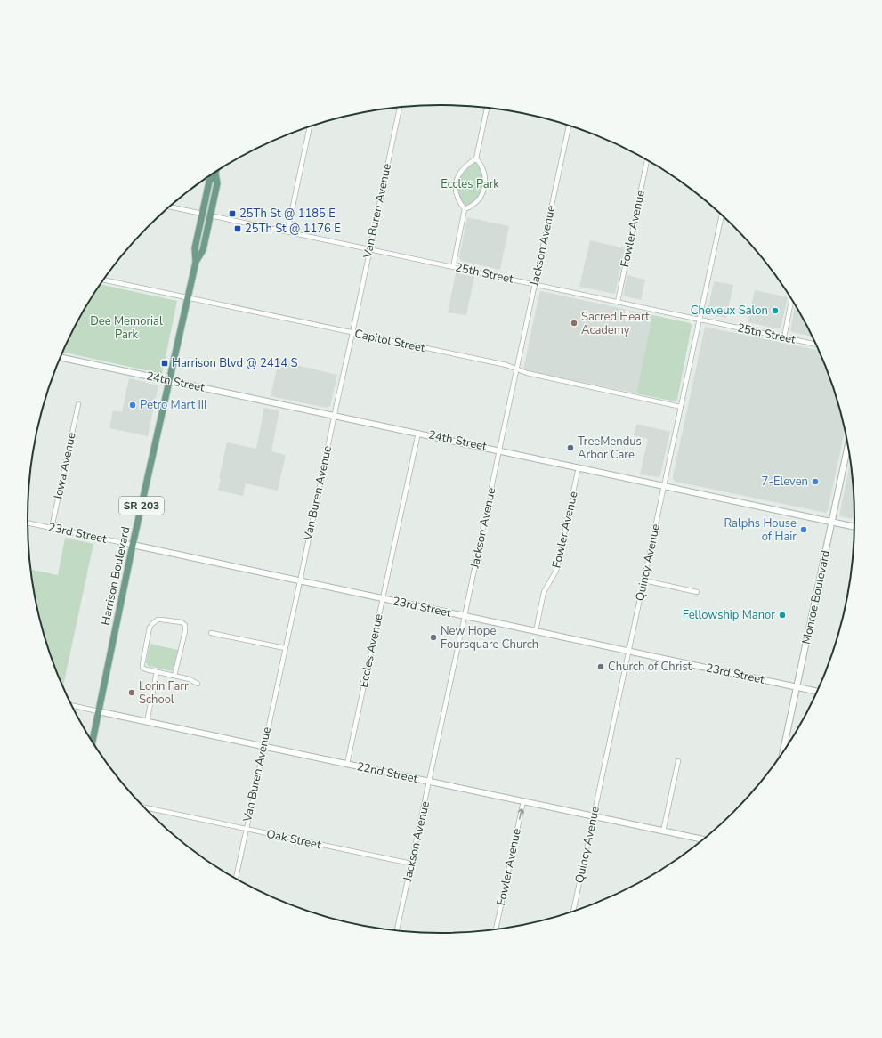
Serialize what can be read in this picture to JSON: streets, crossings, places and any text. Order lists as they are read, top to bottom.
{
  "streets": {
    "main road": ["SR 203", "Harrison Boulevard"],
    "street": [
      "Van Buren Avenue",
      "Fowler Avenue",
      "Jackson Avenue",
      "25th Street",
      "Capitol Street",
      "24th Street",
      "Iowa Avenue",
      "23rd Street",
      "Quincy Avenue",
      "Monroe Boulevard",
      "Eccles Avenue",
      "22nd Street",
      "Oak Street"
    ]
  },
  "crossings": [
    ["Van Buren Avenue", "25th Street"],
    ["Van Buren Avenue", "Capitol Street"],
    ["Van Buren Avenue", "24th Street"],
    ["Van Buren Avenue", "23rd Street"],
    ["Van Buren Avenue", "22nd Street"],
    ["Van Buren Avenue", "Oak Street"],
    ["Fowler Avenue", "25th Street"],
    ["Fowler Avenue", "24th Street"],
    ["Fowler Avenue", "23rd Street"],
    ["Fowler Avenue", "22nd Street"],
    ["Jackson Avenue", "25th Street"],
    ["Jackson Avenue", "Capitol Street"],
    ["Jackson Avenue", "24th Street"],
    ["Jackson Avenue", "23rd Street"],
    ["Jackson Avenue", "22nd Street"],
    ["Jackson Avenue", "Oak Street"],
    ["25th Street", "Quincy Avenue"],
    ["25th Street", "Harrison Boulevard"],
    ["Capitol Street", "Quincy Avenue"],
    ["Capitol Street", "Harrison Boulevard"],
    ["24th Street", "Quincy Avenue"],
    ["24th Street", "Harrison Boulevard"],
    ["24th Street", "Monroe Boulevard"],
    ["24th Street", "Eccles Avenue"],
    ["Iowa Avenue", "23rd Street"],
    ["23rd Street", "Quincy Avenue"],
    ["23rd Street", "Harrison Boulevard"],
    ["23rd Street", "Monroe Boulevard"],
    ["23rd Street", "Eccles Avenue"],
    ["Quincy Avenue", "22nd Street"],
    ["Harrison Boulevard", "22nd Street"],
    ["Eccles Avenue", "22nd Street"]
  ],
  "parks": ["Eccles Park", "Dee Memorial Park"],
  "places": {
    "transit": ["25Th St @ 1185 E", "25Th St @ 1176 E", "Harrison Blvd @ 2414 S"],
    "other": [
      "Cheveux Salon",
      "Sacred Heart Academy",
      "Petro Mart III",
      "TreeMendus Arbor Care",
      "7-Eleven",
      "Ralphs House of Hair",
      "Fellowship Manor",
      "New Hope Foursquare Church",
      "Church of Christ",
      "Lorin Farr School"
    ]
  }
}
